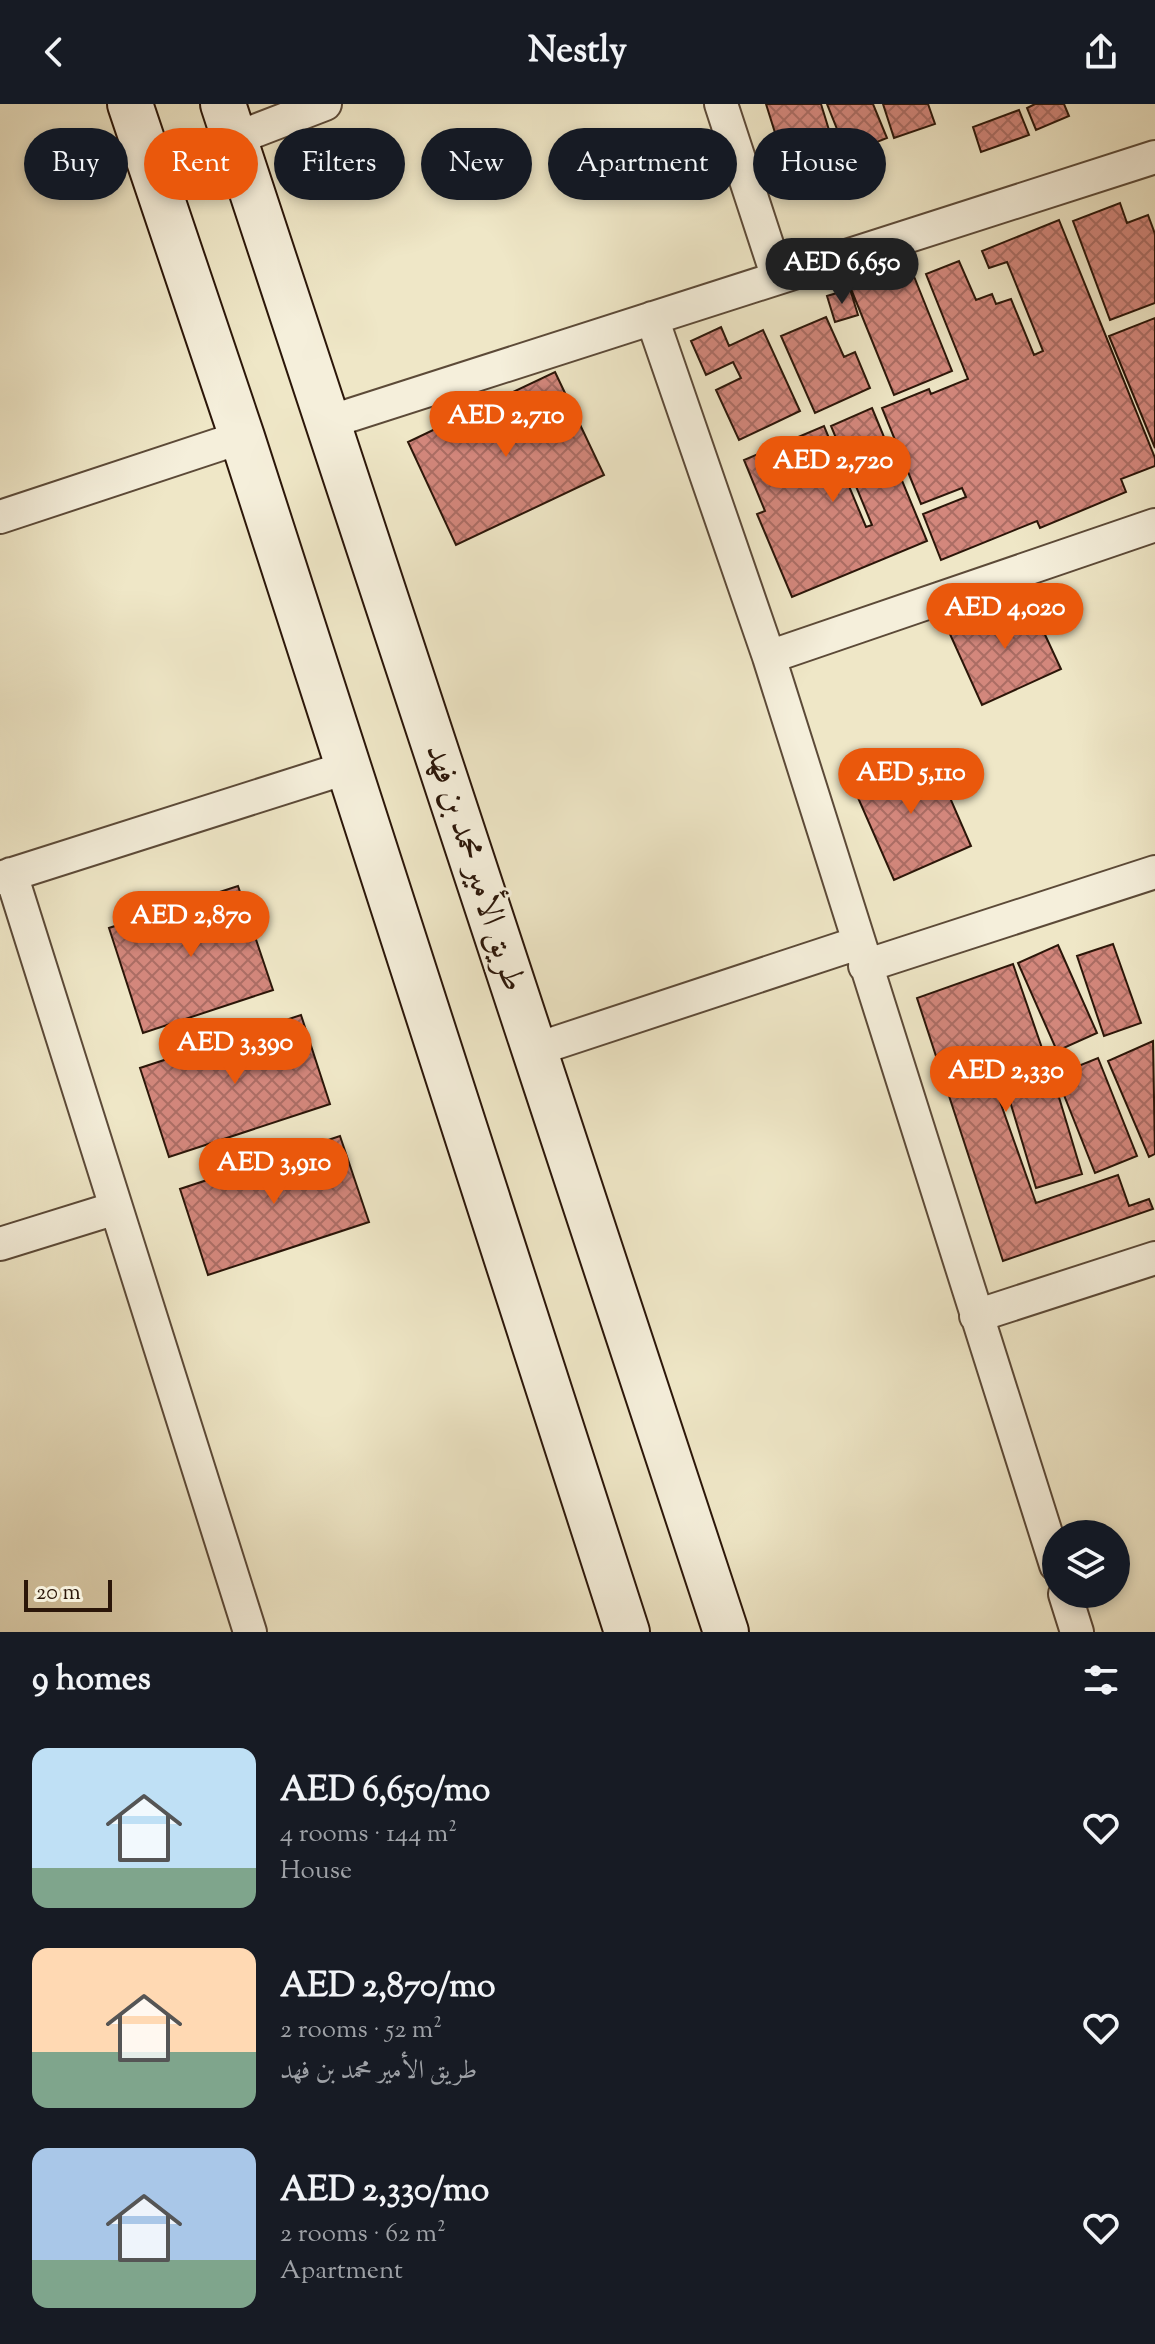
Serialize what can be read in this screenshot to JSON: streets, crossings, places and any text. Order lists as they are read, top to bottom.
{
  "streets": {
    "street": ["طريق الأمير محمد بن فهد"]
  },
  "scale_bar": "20 m",
  "page": {
    "header": "Nestly",
    "chip": [
      "Buy",
      "Rent",
      "Filters",
      "New",
      "Apartment",
      "House"
    ],
    "price": [
      "AED 6,650",
      "AED 2,710",
      "AED 2,720",
      "AED 4,020",
      "AED 5,110",
      "AED 2,870",
      "AED 3,390",
      "AED 2,330",
      "AED 3,910"
    ],
    "scale": "20 m",
    "heading": "9 homes",
    "list": [
      {
        "name": "AED 6,650/mo",
        "note": "4 rooms · 144 m² · House"
      },
      {
        "name": "AED 2,870/mo",
        "note": "2 rooms · 52 m² · طريق الأمير محمد بن فهد"
      },
      {
        "name": "AED 2,330/mo",
        "note": "2 rooms · 62 m² · Apartment"
      }
    ]
  }
}
